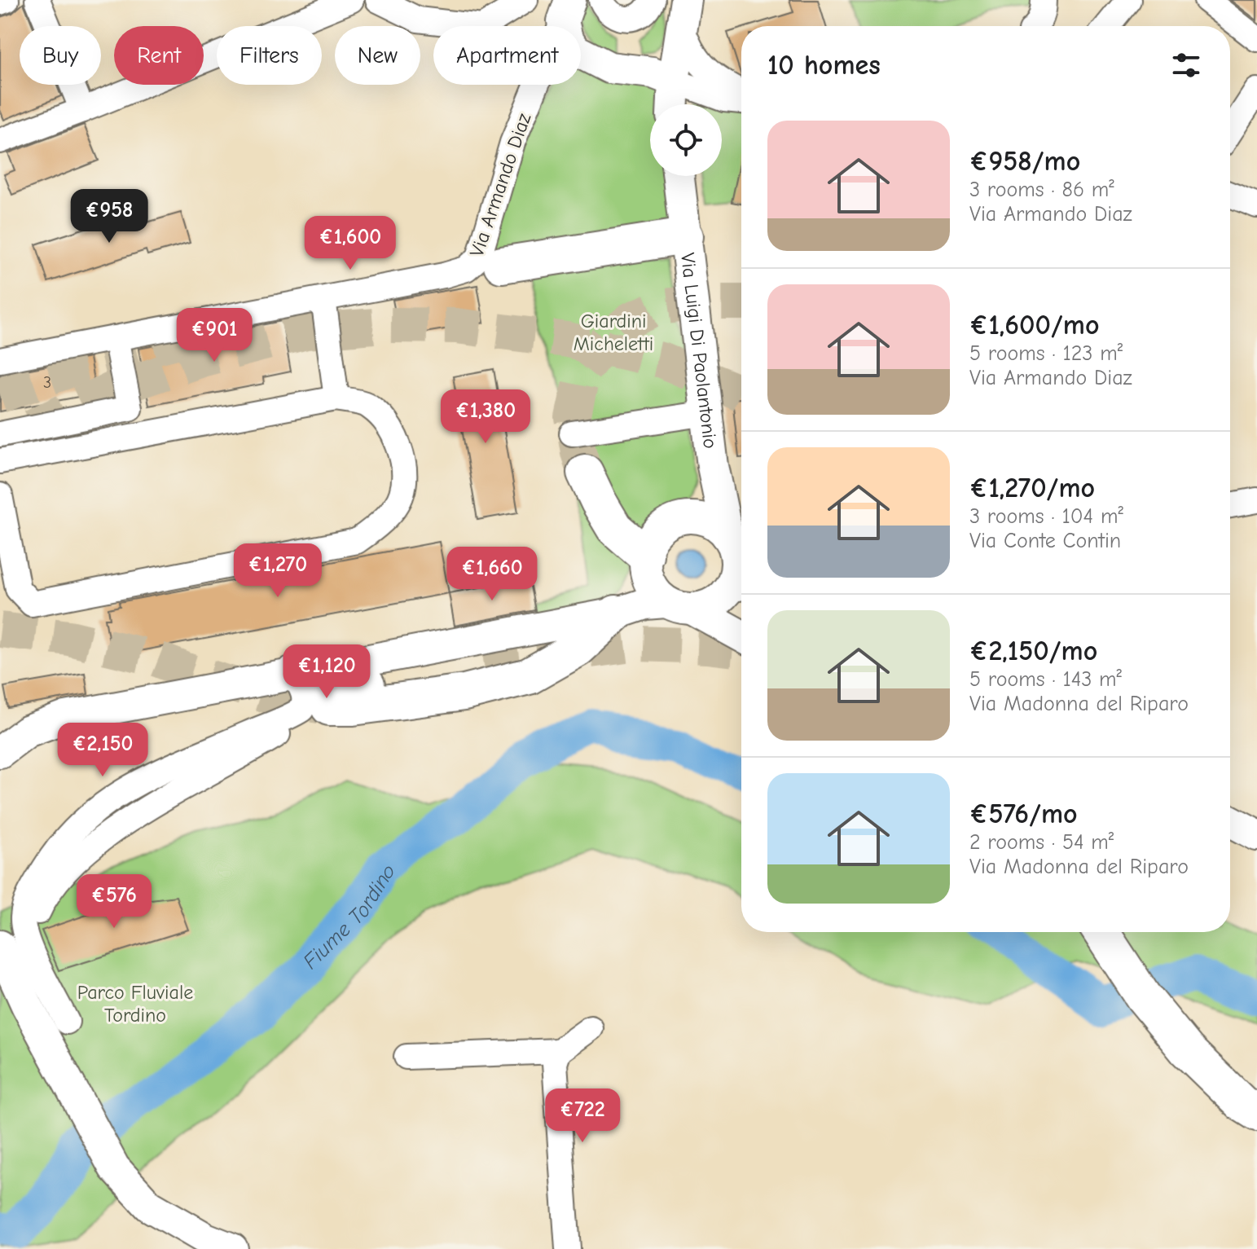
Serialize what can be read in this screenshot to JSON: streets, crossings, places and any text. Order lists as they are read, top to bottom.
{
  "streets": {
    "main road": ["Via Luigi Di Paolantonio"],
    "street": ["Via Armando Diaz"]
  },
  "water": ["Fiume Tordino"],
  "parks": ["Giardini Micheletti", "Parco Fluviale Tordino"],
  "house_numbers": ["3"],
  "page": {
    "chip": [
      "Buy",
      "Rent",
      "Filters",
      "New",
      "Apartment"
    ],
    "heading": "10 homes",
    "list": [
      {
        "name": "€958/mo",
        "note": "3 rooms · 86 m² · Via Armando Diaz"
      },
      {
        "name": "€1,600/mo",
        "note": "5 rooms · 123 m² · Via Armando Diaz"
      },
      {
        "name": "€1,270/mo",
        "note": "3 rooms · 104 m² · Via Conte Contin"
      },
      {
        "name": "€2,150/mo",
        "note": "5 rooms · 143 m² · Via Madonna del Riparo"
      },
      {
        "name": "€576/mo",
        "note": "2 rooms · 54 m² · Via Madonna del Riparo"
      }
    ],
    "price": [
      "€958",
      "€1,600",
      "€901",
      "€1,380",
      "€1,270",
      "€1,660",
      "€1,120",
      "€2,150",
      "€576",
      "€722"
    ]
  }
}
